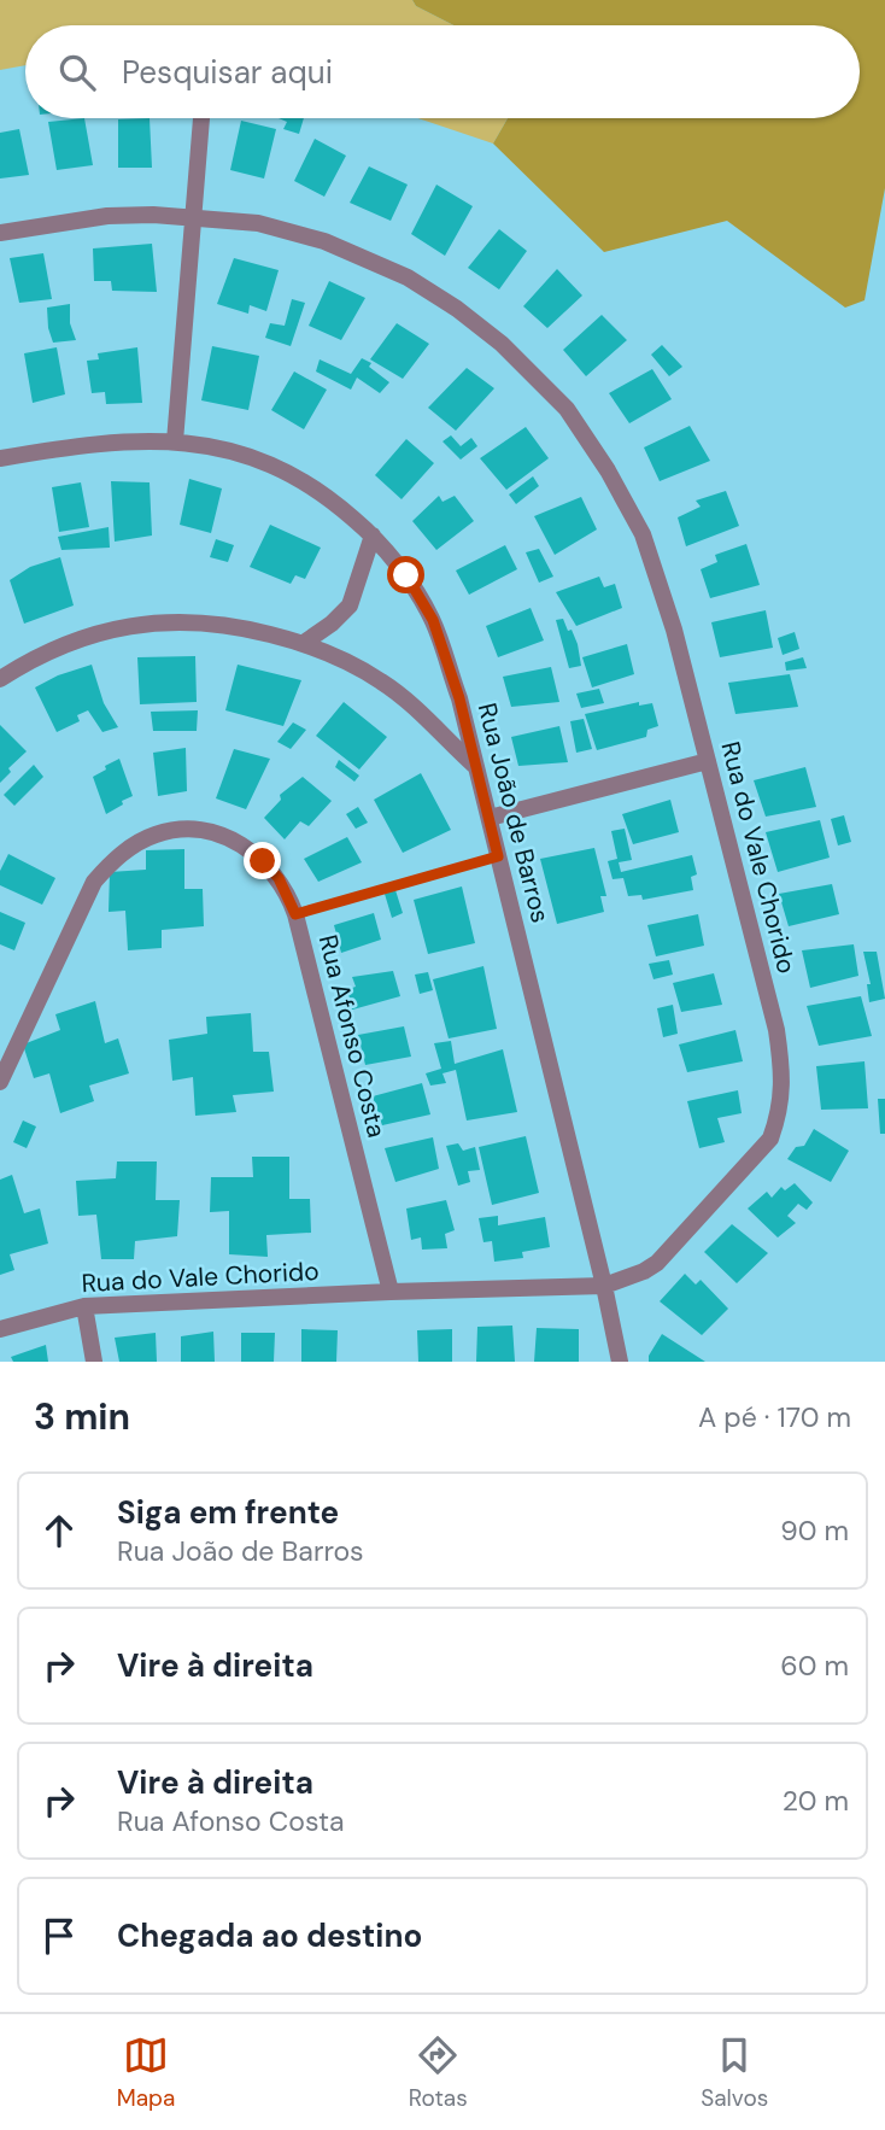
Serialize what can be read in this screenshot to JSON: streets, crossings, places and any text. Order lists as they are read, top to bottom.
{
  "streets": {
    "street": ["Rua João de Barros", "Rua do Vale Chorido", "Rua Afonso Costa"]
  },
  "crossings": [
    ["Rua João de Barros", "Rua do Vale Chorido"],
    ["Rua do Vale Chorido", "Rua Afonso Costa"]
  ],
  "page": {
    "search": "Pesquisar aqui",
    "heading": ["3 min", "A pé · 170 m"],
    "list": [
      ["Siga em frente", "Rua João de Barros", "90 m"],
      ["Vire à direita", "60 m"],
      ["Vire à direita", "Rua Afonso Costa", "20 m"],
      "Chegada ao destino"
    ],
    "nav": ["Mapa", "Rotas", "Salvos"]
  }
}
